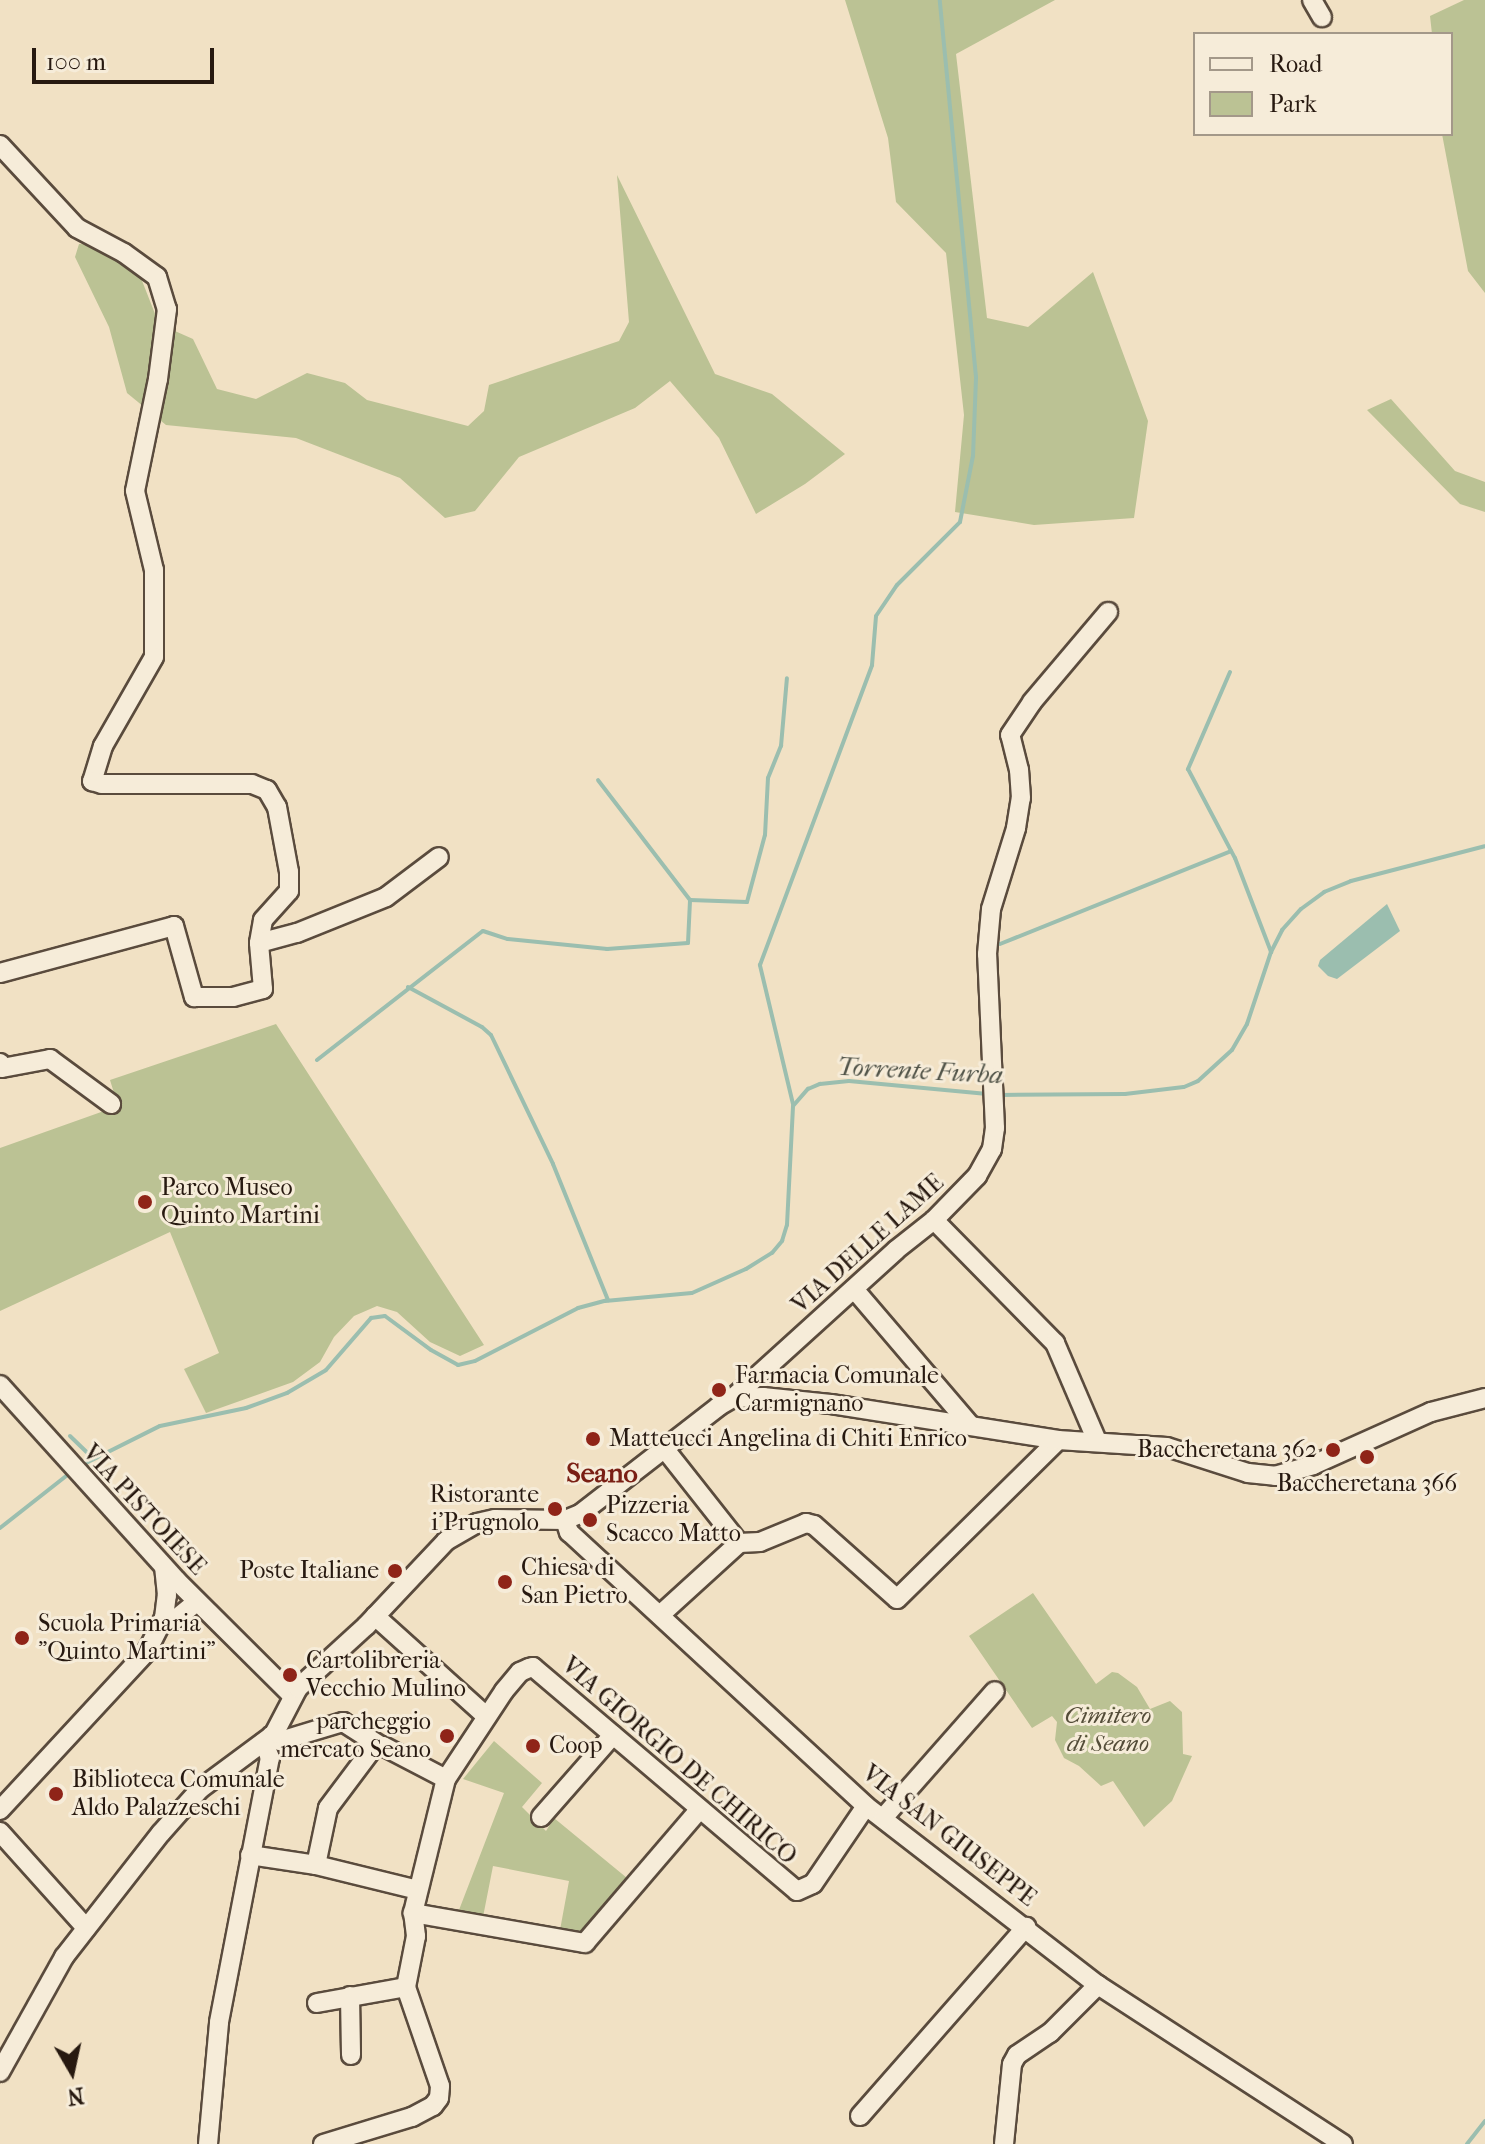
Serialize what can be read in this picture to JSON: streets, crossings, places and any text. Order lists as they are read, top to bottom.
{
  "streets": {
    "street": [
      "VIA DELLE LAME",
      "VIA PISTOIESE",
      "VIA GIORGIO DE CHIRICO",
      "VIA SAN GIUSEPPE"
    ]
  },
  "crossings": [
    ["VIA DELLE LAME", "VIA SAN GIUSEPPE"],
    ["VIA GIORGIO DE CHIRICO", "VIA SAN GIUSEPPE"]
  ],
  "districts": ["Seano"],
  "water": ["Torrente Furba"],
  "parks": ["Cimitero di Seano"],
  "places": [
    "Parco Museo Quinto Martini",
    "Farmacia Comunale Carmignano",
    "Matteucci Angelina di Chiti Enrico",
    "Baccheretana 362",
    "Baccheretana 366",
    "Ristorante i'Prugnolo",
    "Pizzeria Scacco Matto",
    "Poste Italiane",
    "Chiesa di San Pietro",
    "Scuola Primaria \"Quinto Martini\"",
    "Cartolibreria Vecchio Mulino",
    "parcheggio mercato Seano",
    "Coop",
    "Biblioteca Comunale Aldo Palazzeschi"
  ],
  "legend": ["Road", "Park"],
  "scale_bar": "100 m",
  "north": "bottom"
}
